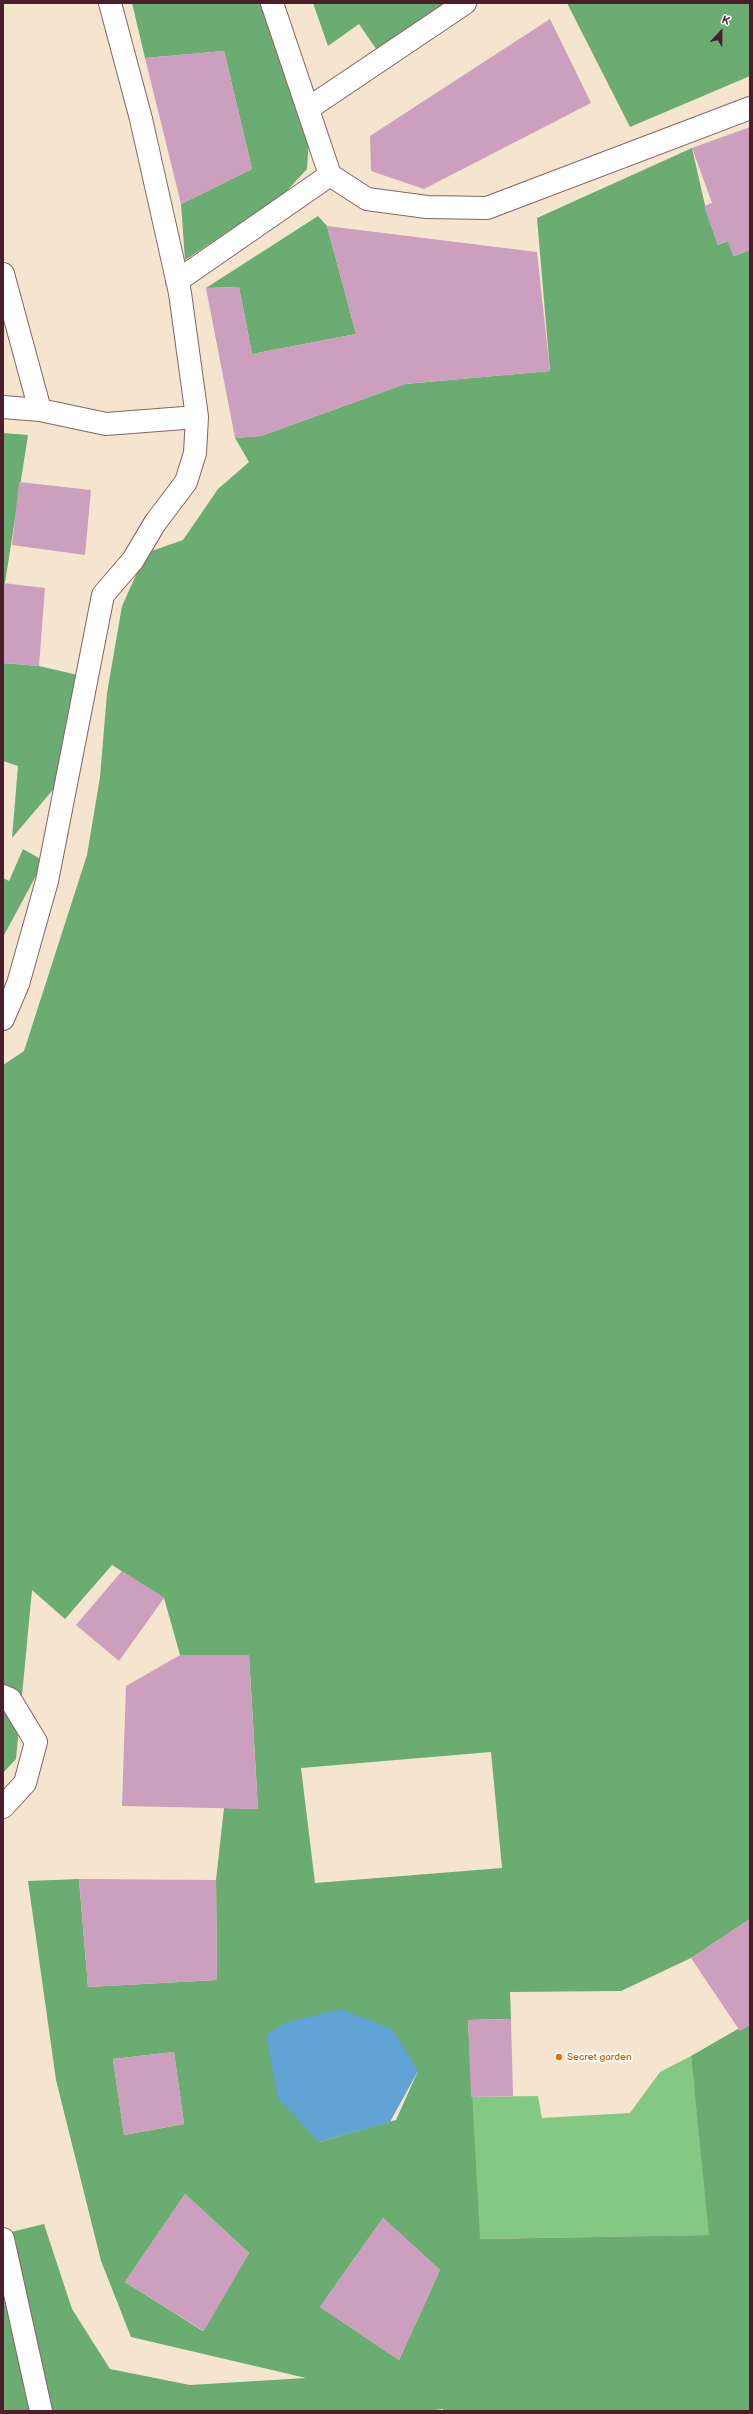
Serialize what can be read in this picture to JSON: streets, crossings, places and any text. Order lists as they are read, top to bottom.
{
  "places": ["Secret garden"],
  "north": "top"
}
